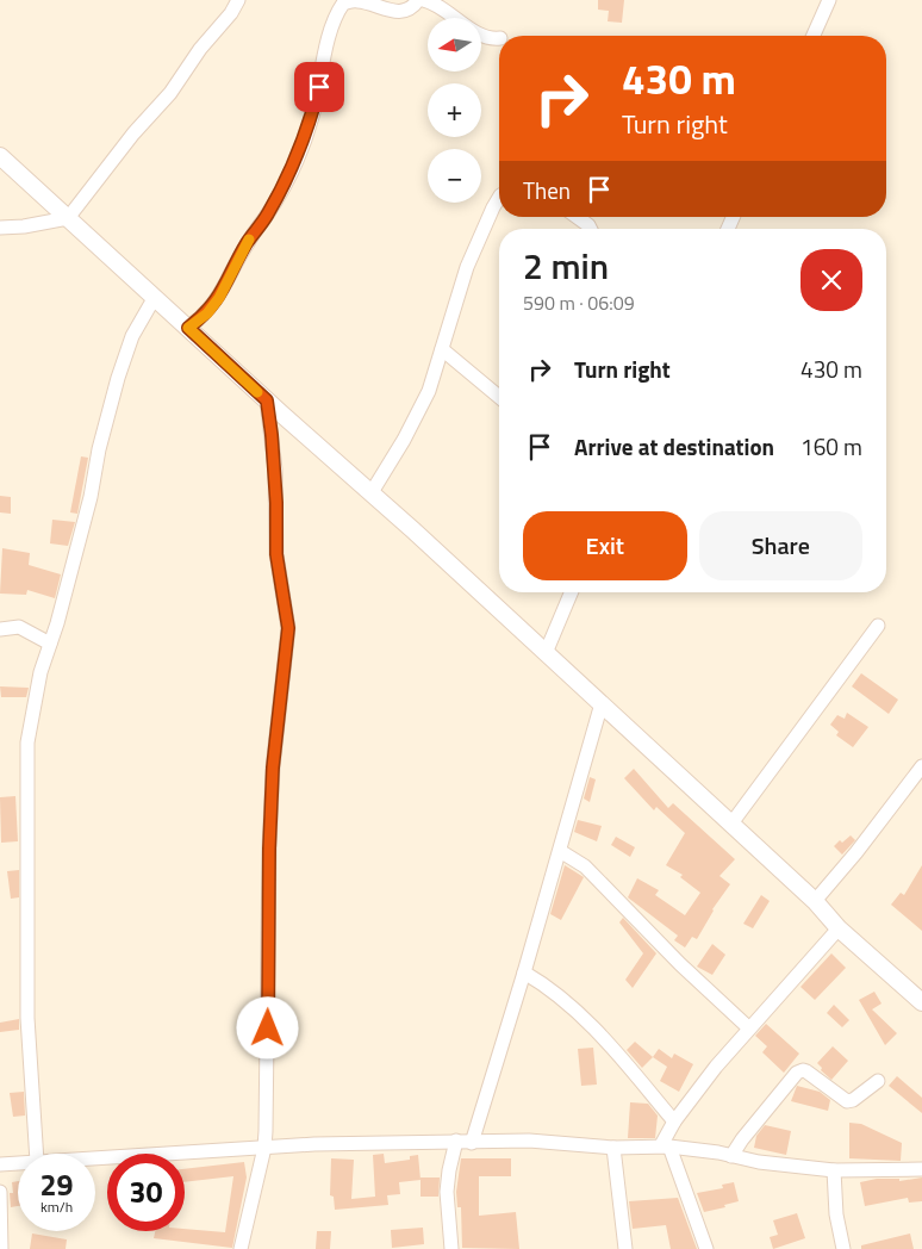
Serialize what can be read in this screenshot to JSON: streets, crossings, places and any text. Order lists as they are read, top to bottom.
{
  "north": "left",
  "page": {
    "map_buttons": ["+", "−"],
    "turn": ["430 m", "Turn right"],
    "then": "Then",
    "heading": ["2 min", "590 m · 06:09"],
    "list": [
      {
        "name": "Turn right",
        "value": "430 m"
      },
      {
        "name": "Arrive at destination",
        "value": "160 m"
      }
    ],
    "buttons": ["Exit", "Share"],
    "speed": "29 km/h",
    "limit": "30"
  }
}
